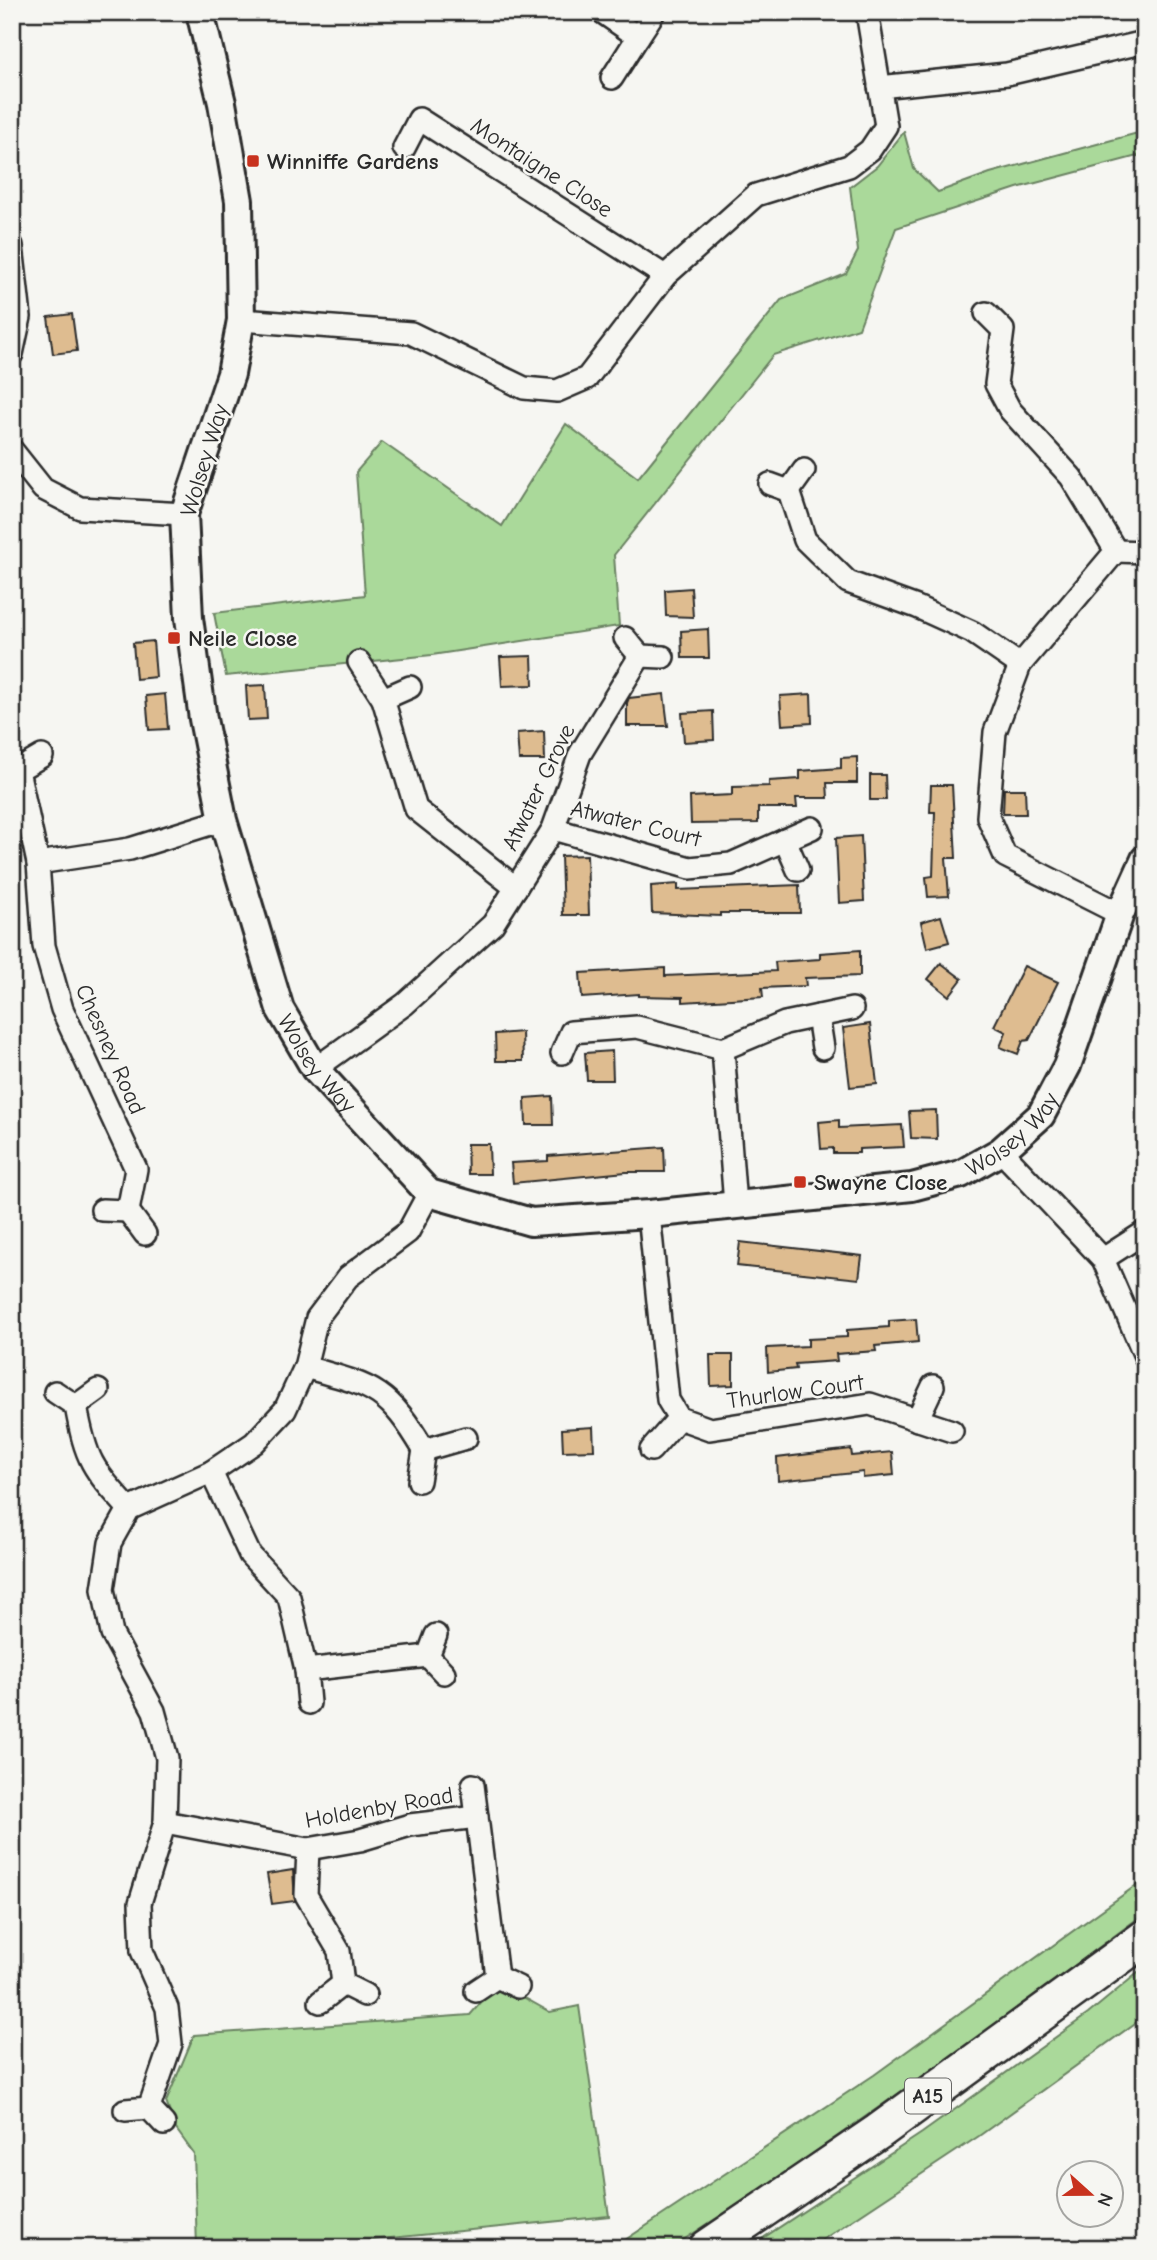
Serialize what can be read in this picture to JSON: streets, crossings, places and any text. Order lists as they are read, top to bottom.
{
  "streets": {
    "highway": ["A15"],
    "street": [
      "Montaigne Close",
      "Wolsey Way",
      "Atwater Grove",
      "Atwater Court",
      "Chesney Road",
      "Thurlow Court",
      "Holdenby Road"
    ]
  },
  "crossings": [
    ["Wolsey Way", "Atwater Grove"],
    ["Atwater Grove", "Atwater Court"]
  ],
  "places": {
    "transit": ["Winniffe Gardens", "Neile Close", "Swayne Close"]
  },
  "north": "right"
}
